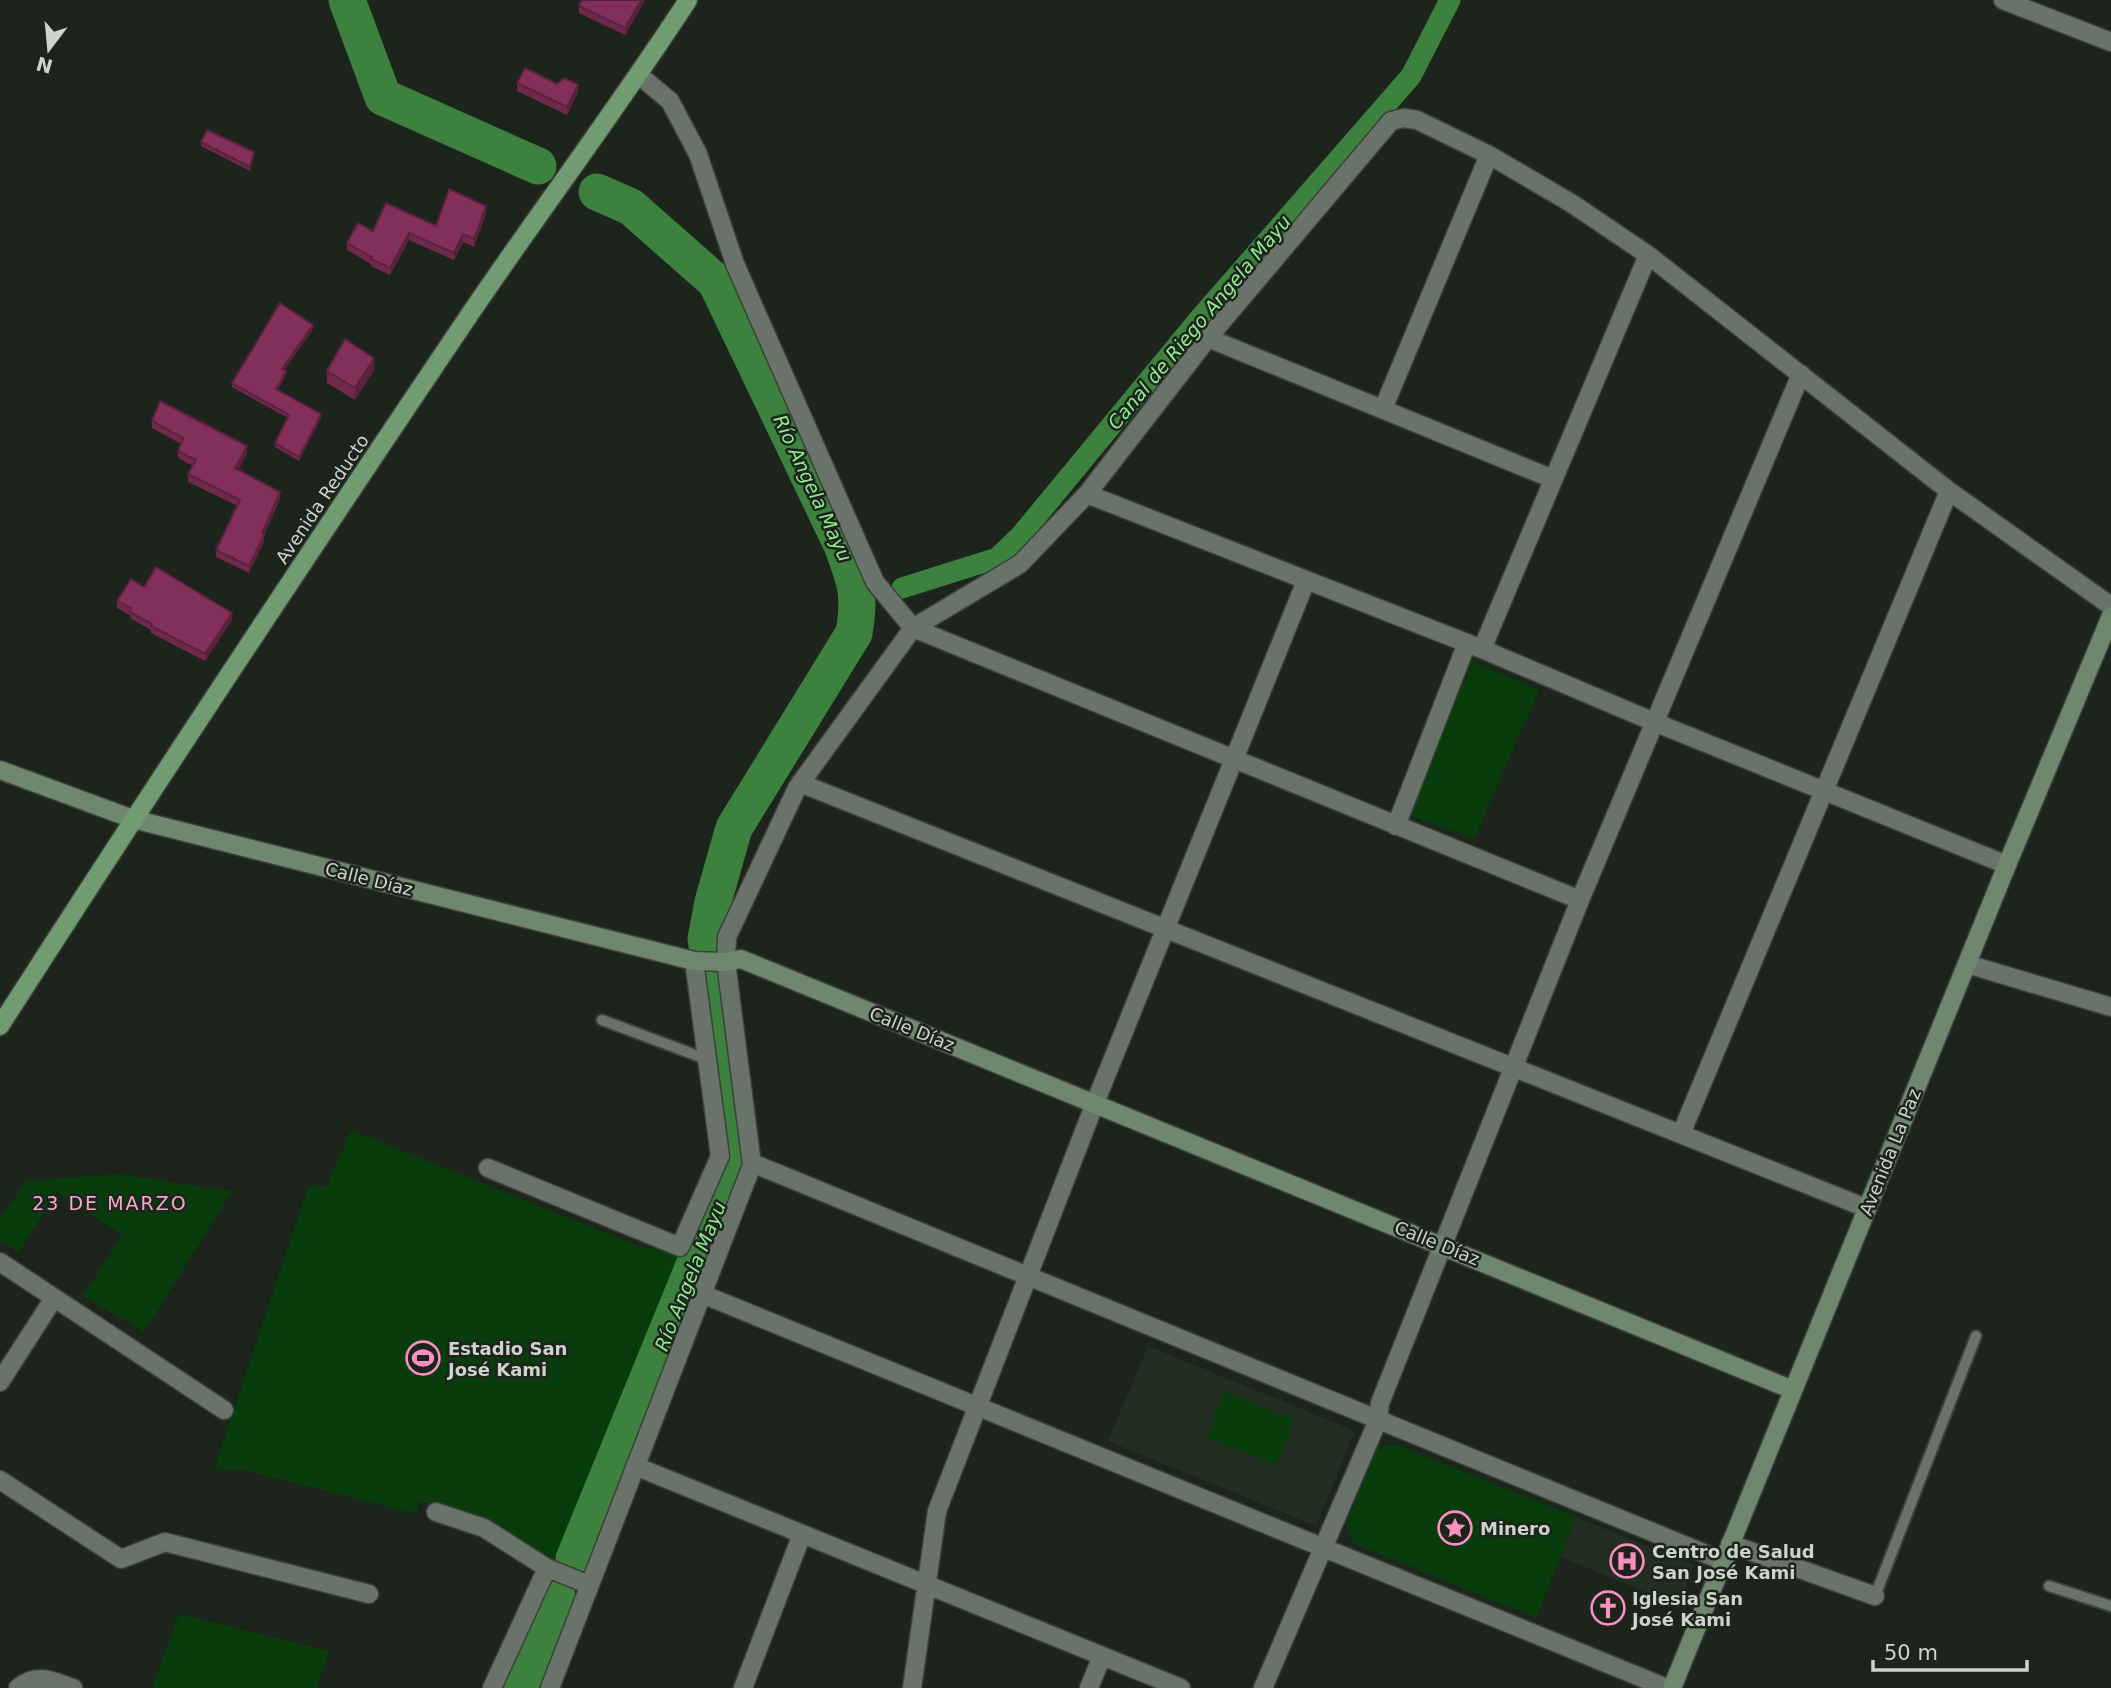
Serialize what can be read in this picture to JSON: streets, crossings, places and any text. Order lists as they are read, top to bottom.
{
  "streets": {
    "main road": ["Avenida Reducto"],
    "street": ["Calle Díaz", "Avenida La Paz"]
  },
  "crossings": [
    ["Avenida Reducto", "Calle Díaz"],
    ["Calle Díaz", "Avenida La Paz"]
  ],
  "districts": ["23 DE MARZO"],
  "water": ["Canal de Riego Angela Mayu", "Río Angela Mayu"],
  "places": {
    "sports": ["Estadio San José Kami"],
    "place": ["Minero"],
    "hospital": ["Centro de Salud San José Kami"],
    "church": ["Iglesia San José Kami"]
  },
  "scale_bar": "50 m",
  "north": "bottom"
}
